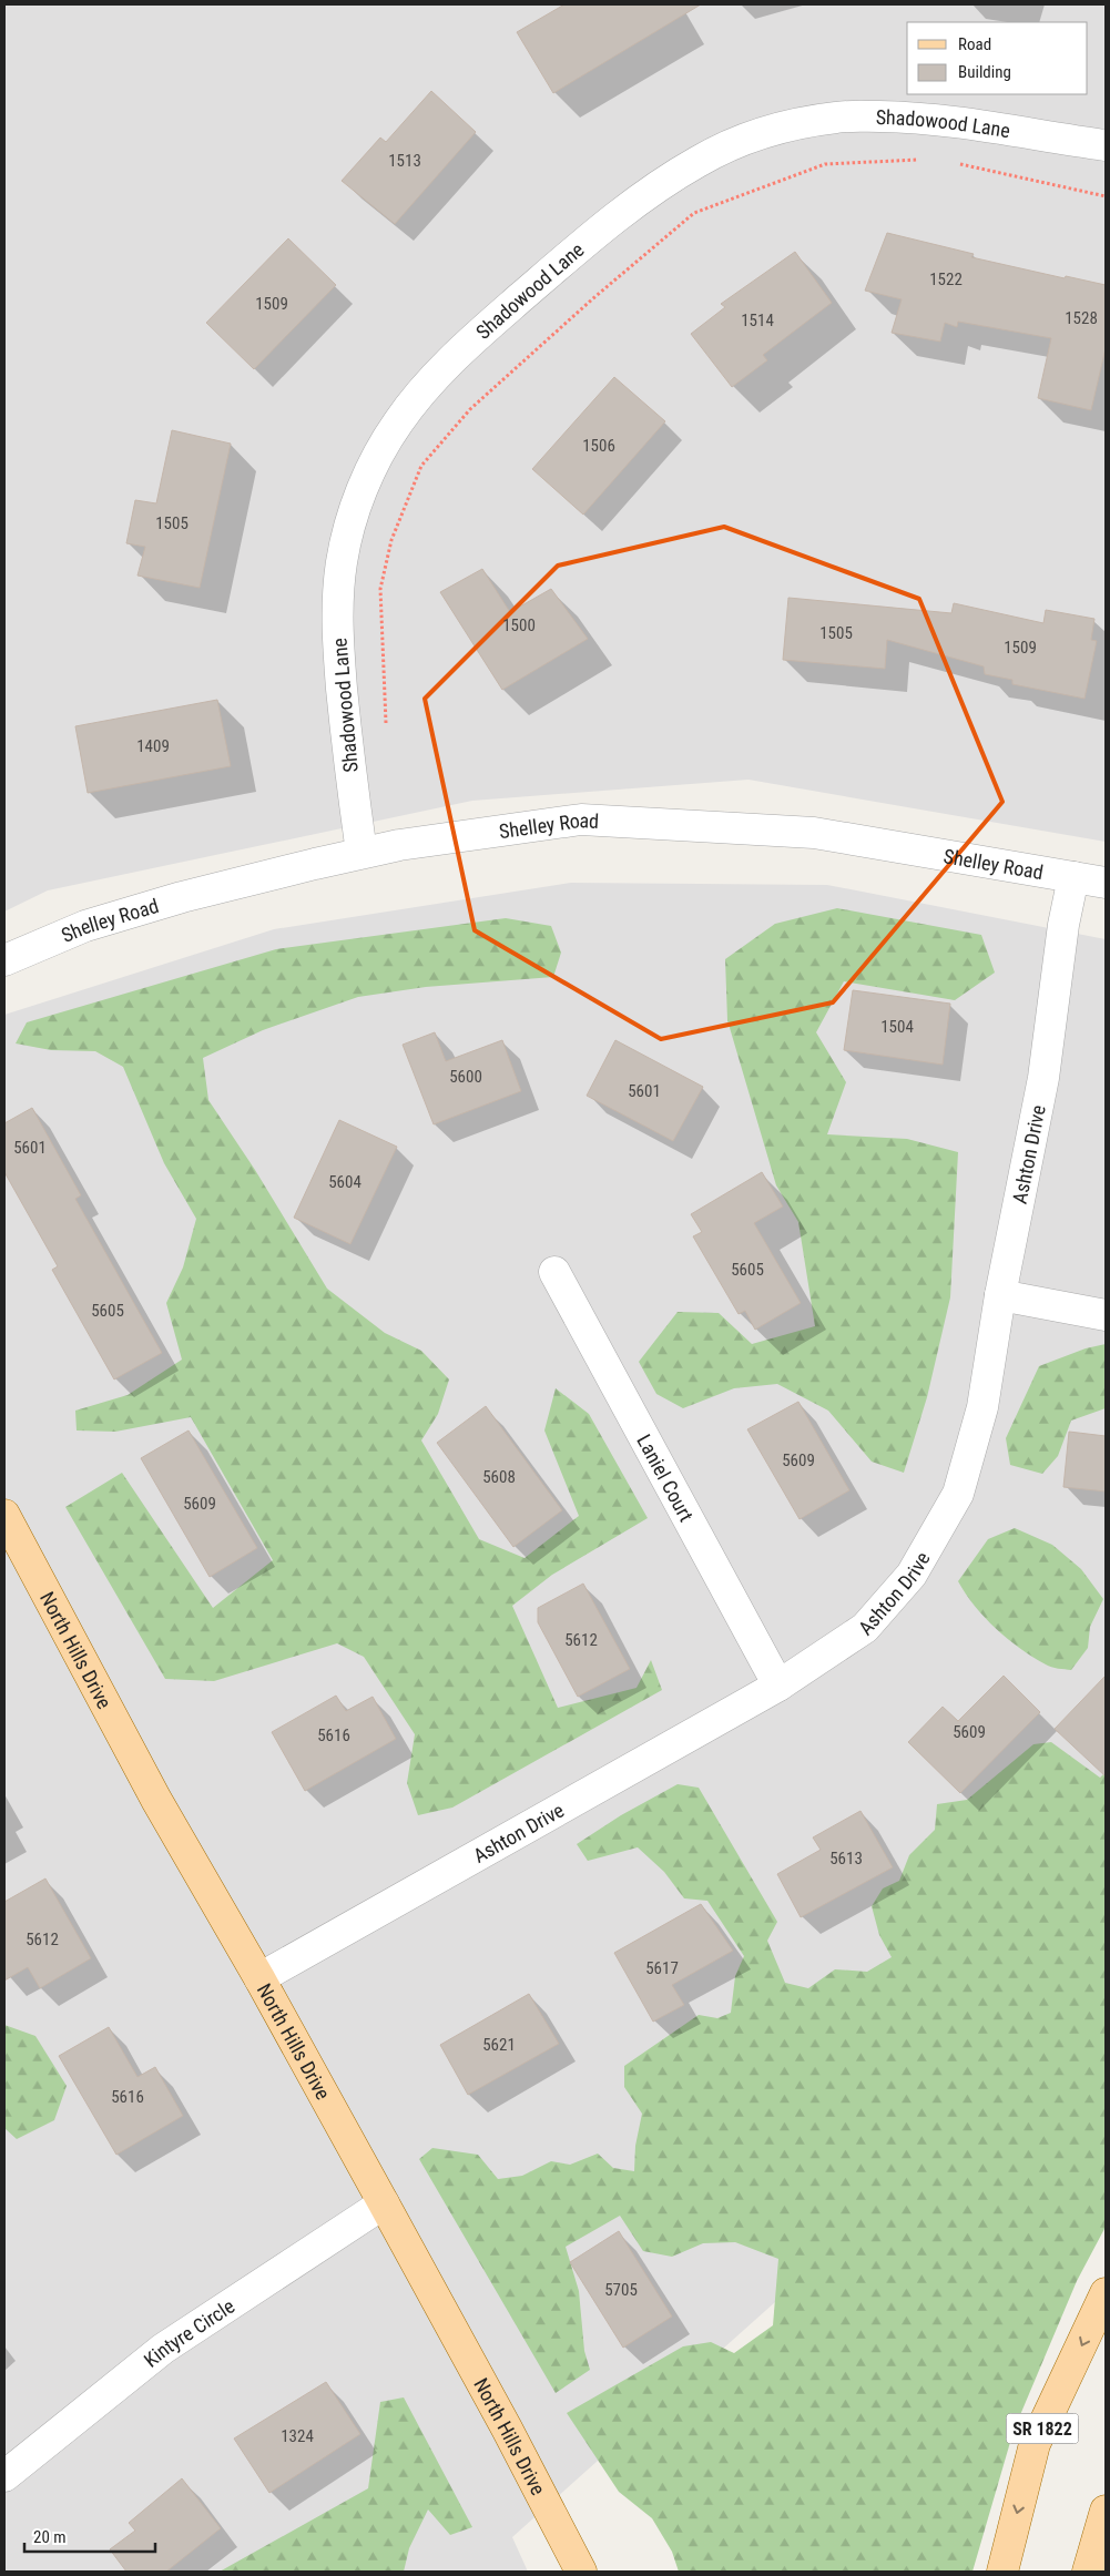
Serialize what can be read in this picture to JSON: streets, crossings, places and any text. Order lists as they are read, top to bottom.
{
  "streets": {
    "main road": ["North Hills Drive", "SR 1822"],
    "street": [
      "Shadowood Lane",
      "Shelley Road",
      "Ashton Drive",
      "Laniel Court",
      "Kintyre Circle"
    ]
  },
  "crossings": [
    ["Shadowood Lane", "Shelley Road"],
    ["Shelley Road", "Ashton Drive"],
    ["Ashton Drive", "Laniel Court"],
    ["Ashton Drive", "North Hills Drive"],
    ["North Hills Drive", "Kintyre Circle"]
  ],
  "house_numbers": [
    "1513",
    "1522",
    "1509",
    "1528",
    "1514",
    "1506",
    "1505",
    "1500",
    "1505",
    "1509",
    "1409",
    "1504",
    "5600",
    "5601",
    "5601",
    "5604",
    "5605",
    "5605",
    "5609",
    "5608",
    "5609",
    "5612",
    "5609",
    "5616",
    "5613",
    "5612",
    "5617",
    "5621",
    "5616",
    "5705",
    "1324"
  ],
  "legend": ["Road", "Building"],
  "scale_bar": "20 m"
}
